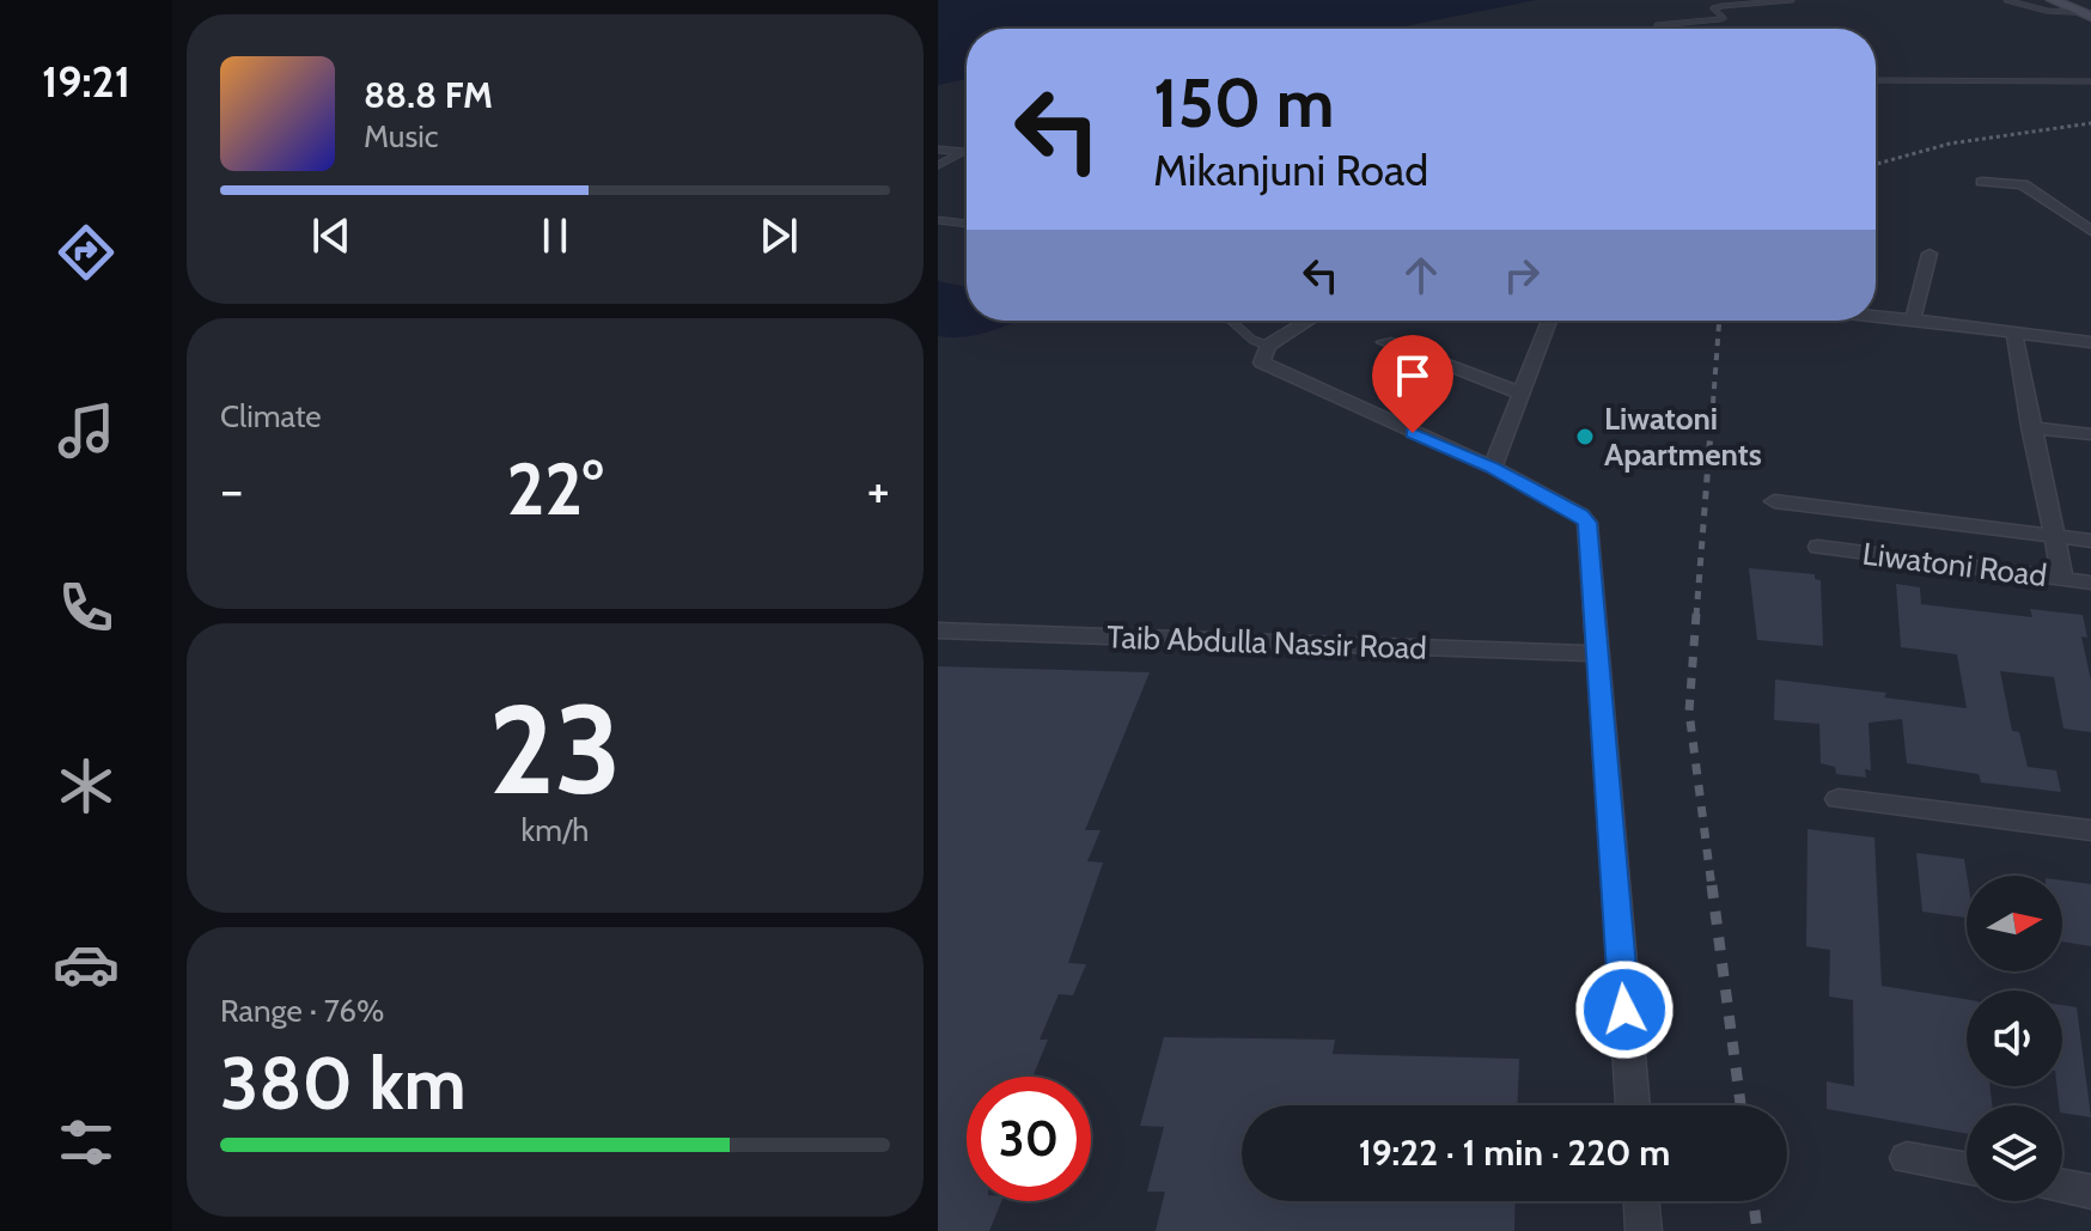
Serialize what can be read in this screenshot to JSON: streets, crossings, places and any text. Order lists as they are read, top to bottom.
{
  "streets": {
    "street": ["Liwatoni Road", "Taib Abdulla Nassir Road"]
  },
  "places": ["Liwatoni Apartments"],
  "north": "right",
  "page": {
    "tabs": "19:21",
    "turn": ["150 m", "Mikanjuni Road"],
    "song": ["88.8 FM", "Music"],
    "tile": [
      "Climate",
      ["23", "km/h"],
      ["Range · 76%", "380 km"]
    ],
    "heat": ["−", "22°", "+"],
    "limit": "30",
    "trip": "19:22 · 1 min · 220 m"
  }
}
